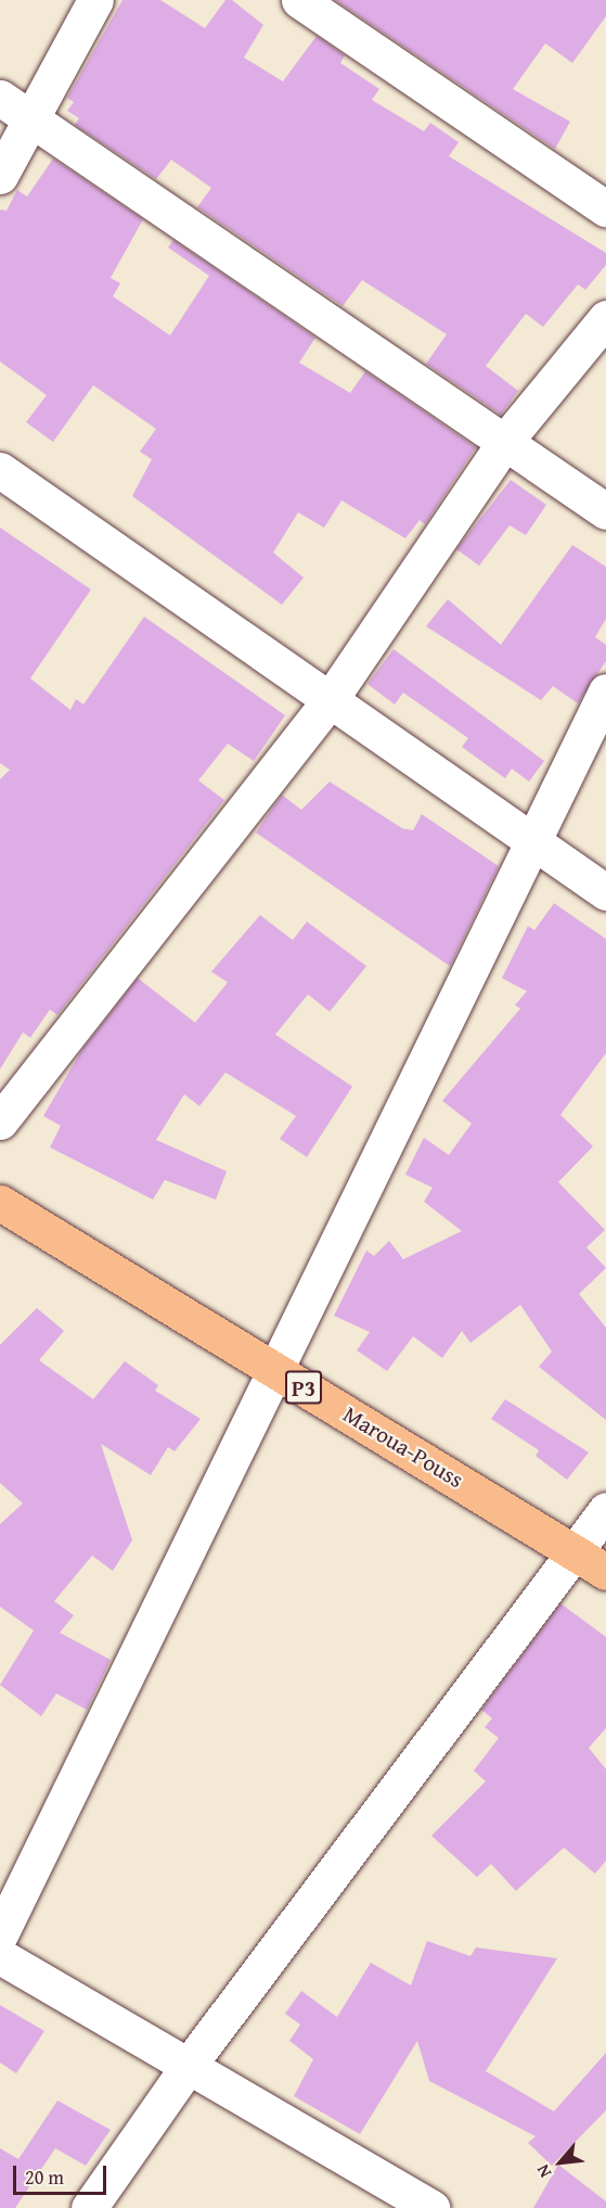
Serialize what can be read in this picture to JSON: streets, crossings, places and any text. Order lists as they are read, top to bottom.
{
  "streets": {
    "main road": ["P3", "Maroua-Pouss"]
  },
  "scale_bar": "20 m",
  "north": "bottom left"
}
